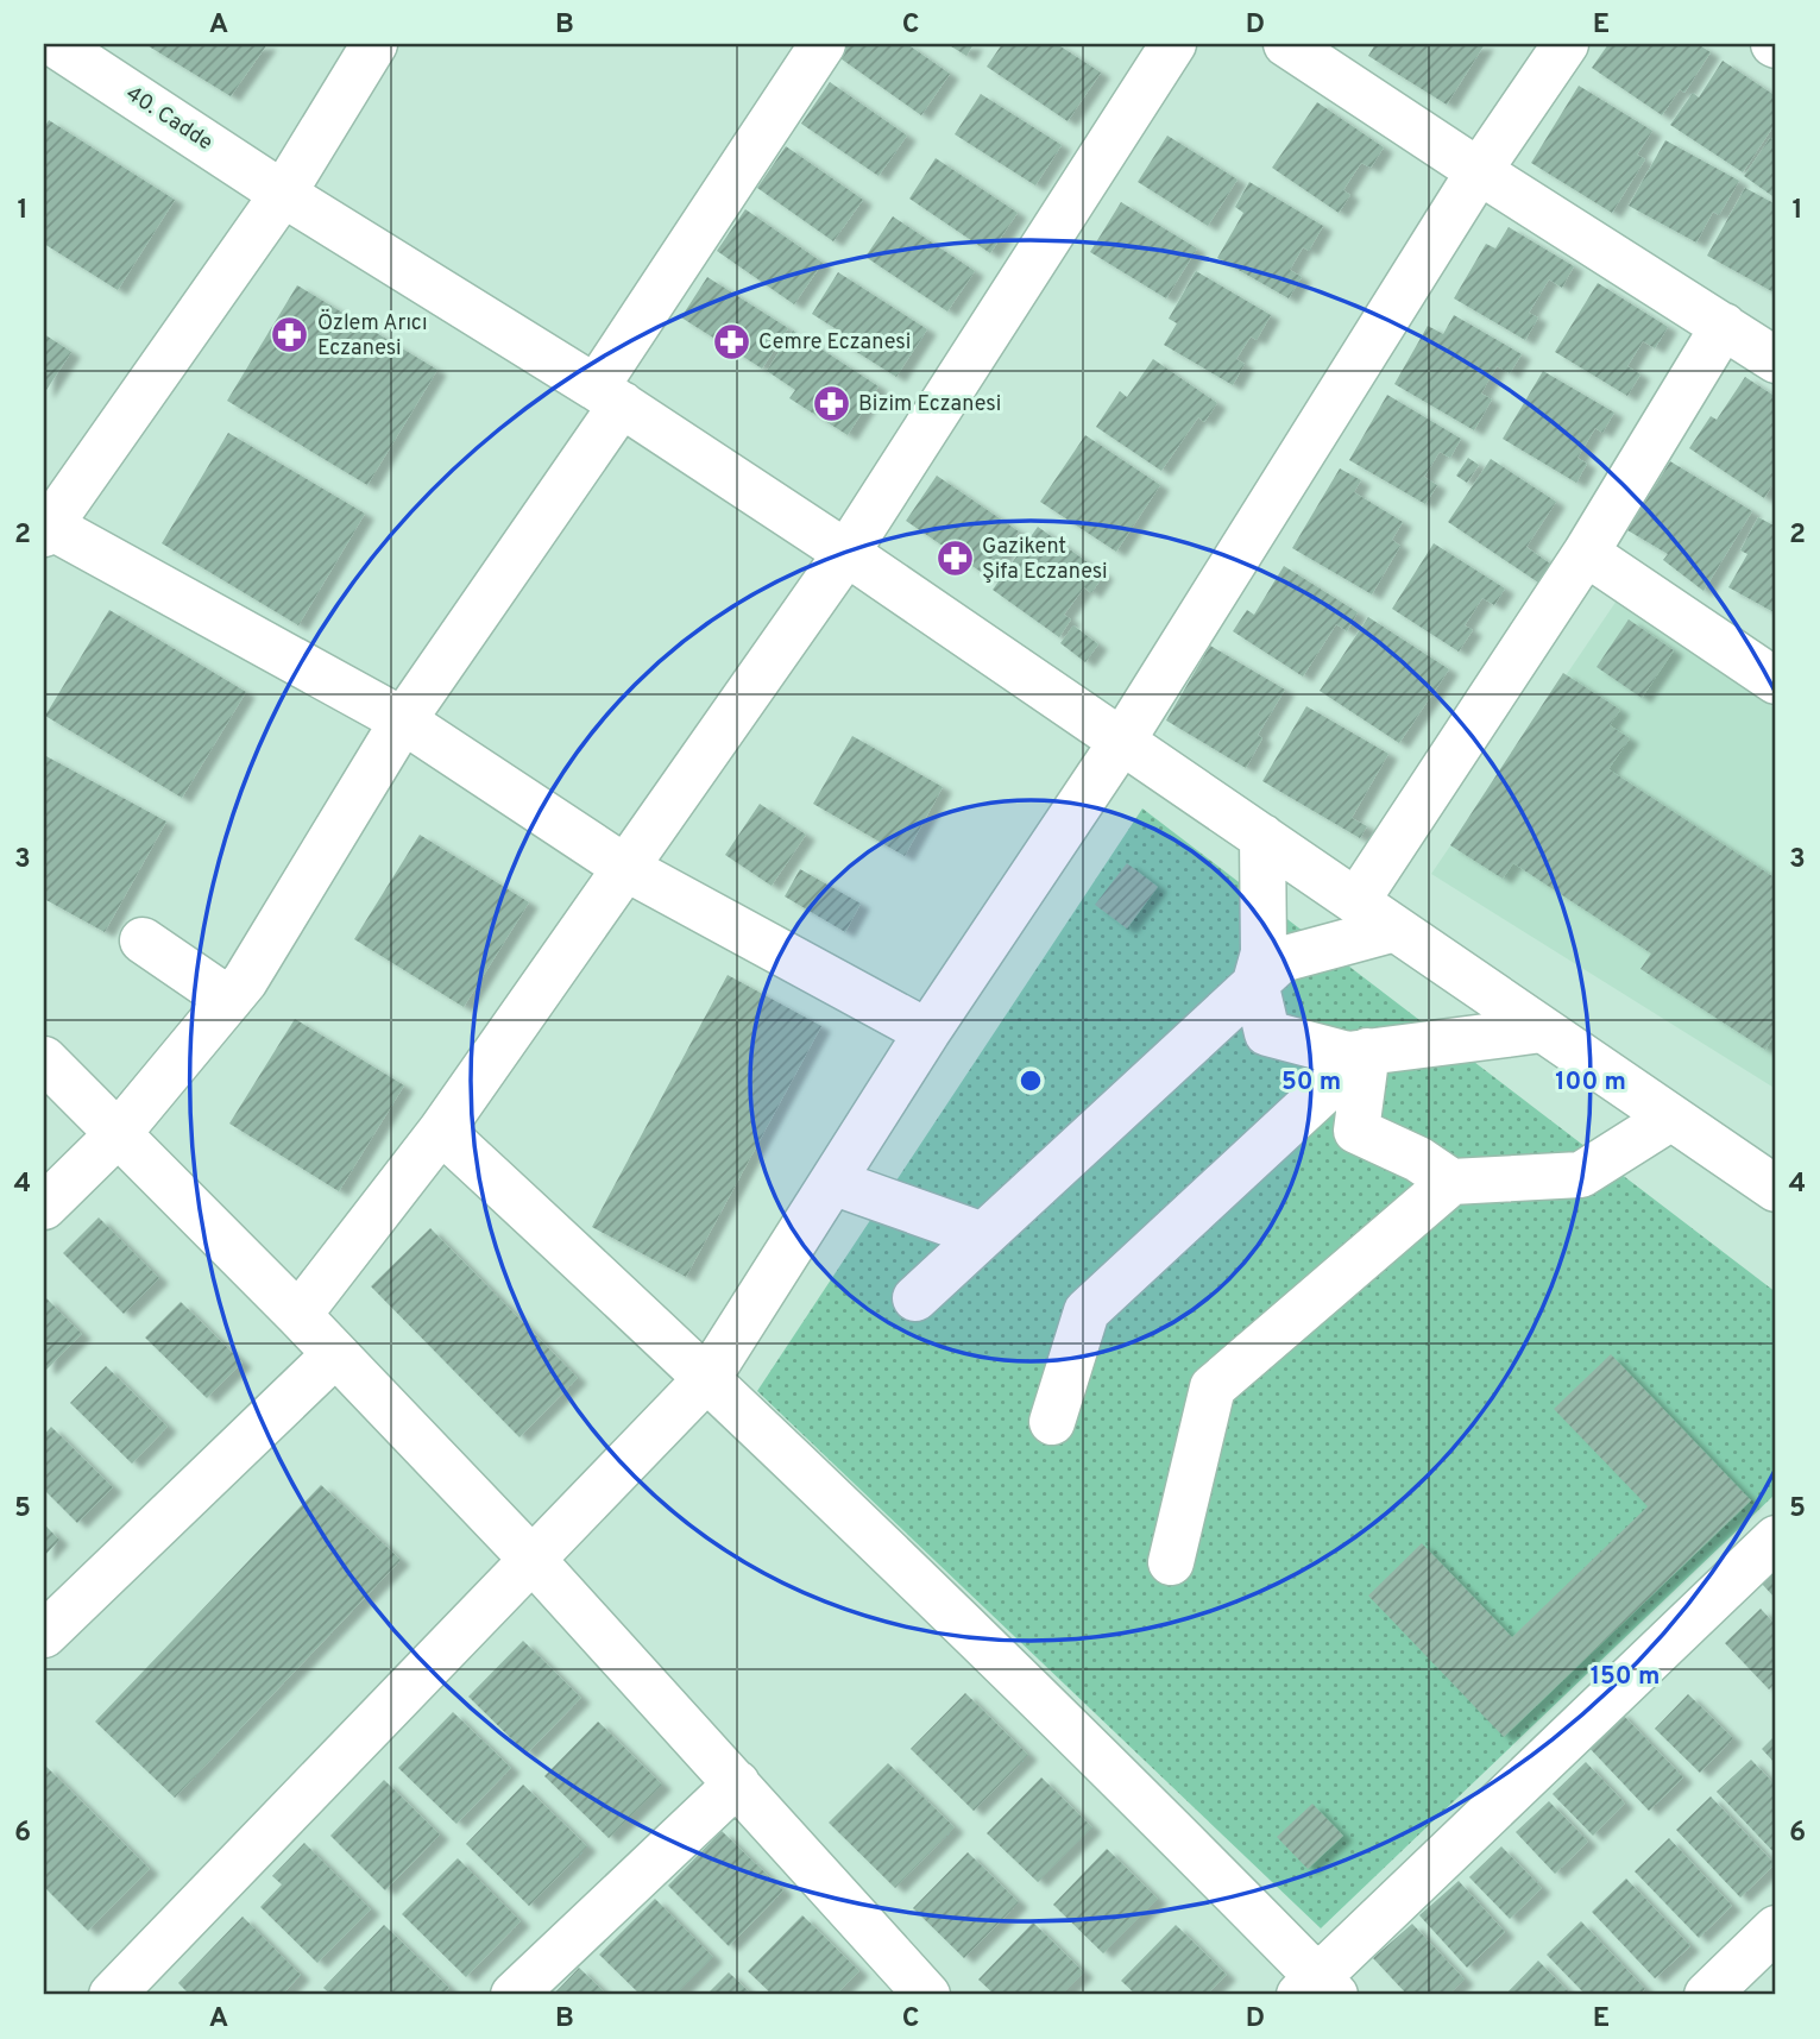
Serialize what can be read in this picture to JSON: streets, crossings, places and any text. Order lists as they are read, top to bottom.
{
  "streets": {
    "street": ["40. Cadde"]
  },
  "places": {
    "pharmacy": [
      "Özlem Arıcı Eczanesi",
      "Cemre Eczanesi",
      "Bizim Eczanesi",
      "Gazikent Şifa Eczanesi"
    ]
  },
  "grid": {
    "columns": [
      "A",
      "B",
      "C",
      "D",
      "E"
    ],
    "rows": [
      "1",
      "2",
      "3",
      "4",
      "5",
      "6"
    ]
  },
  "rings": ["50 m", "100 m", "150 m"]
}
